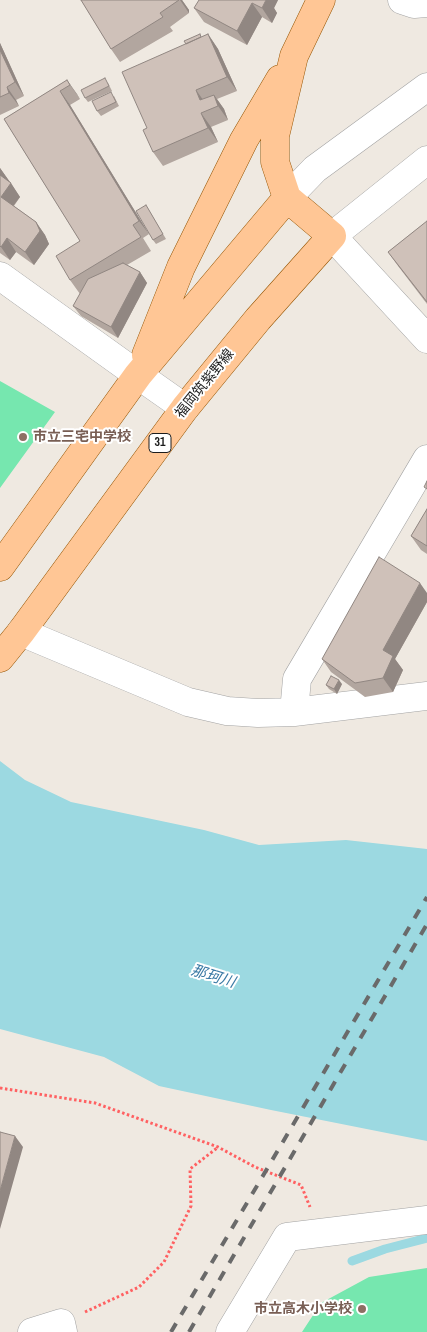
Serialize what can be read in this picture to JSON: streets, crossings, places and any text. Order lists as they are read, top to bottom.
{
  "streets": {
    "main road": ["福岡筑紫野線", "31"]
  },
  "water": ["那珂川"],
  "places": ["市立三宅中学校", "市立高木小学校"]
}
